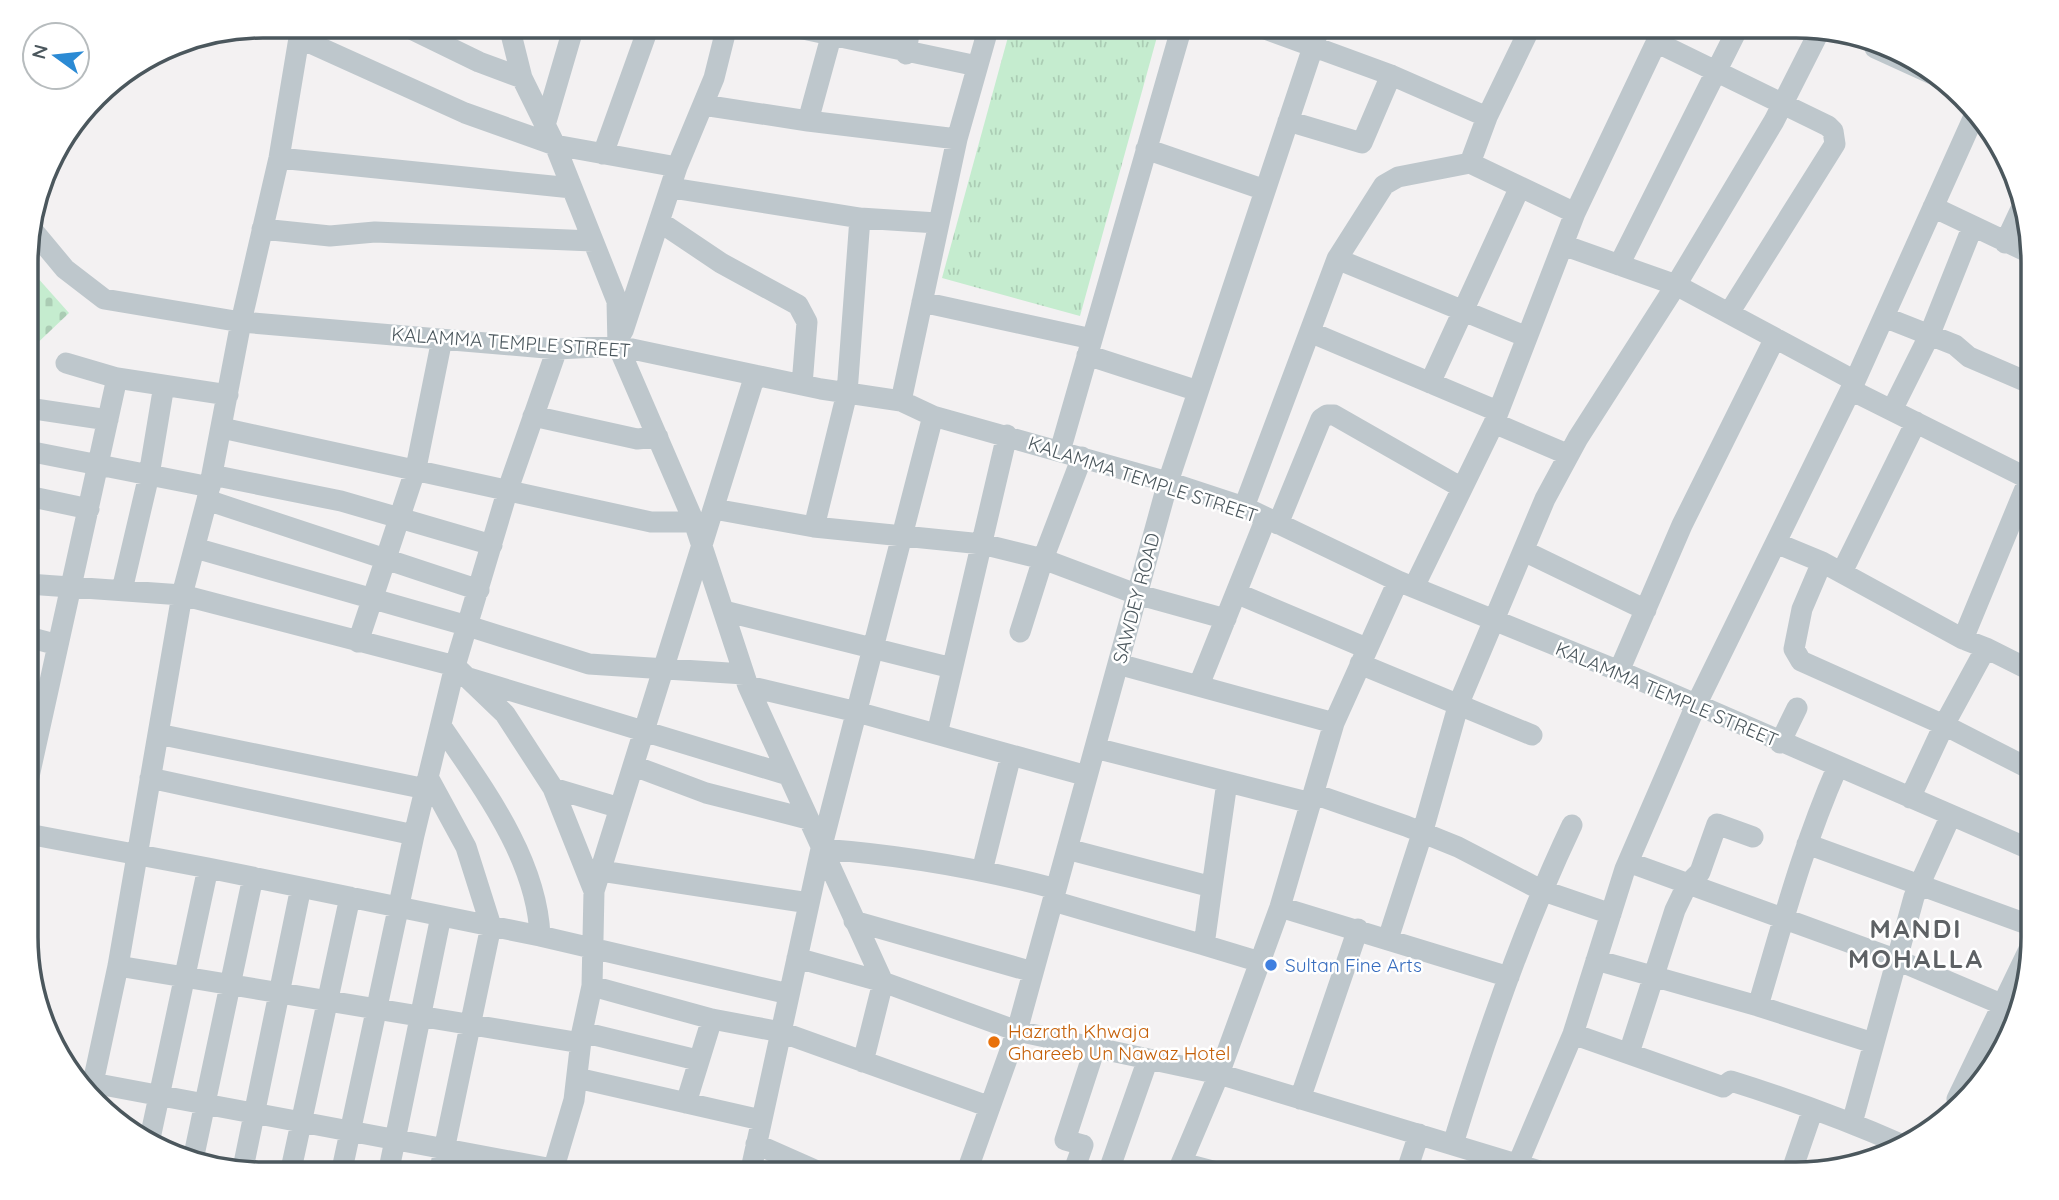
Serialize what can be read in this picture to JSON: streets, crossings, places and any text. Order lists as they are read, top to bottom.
{
  "streets": {
    "street": ["KALAMMA TEMPLE STREET", "SAWDEY ROAD"]
  },
  "crossings": [
    ["KALAMMA TEMPLE STREET", "SAWDEY ROAD"]
  ],
  "districts": ["MANDI MOHALLA"],
  "places": ["Sultan Fine Arts", "Hazrath Khwaja Ghareeb Un Nawaz Hotel"],
  "north": "left"
}
